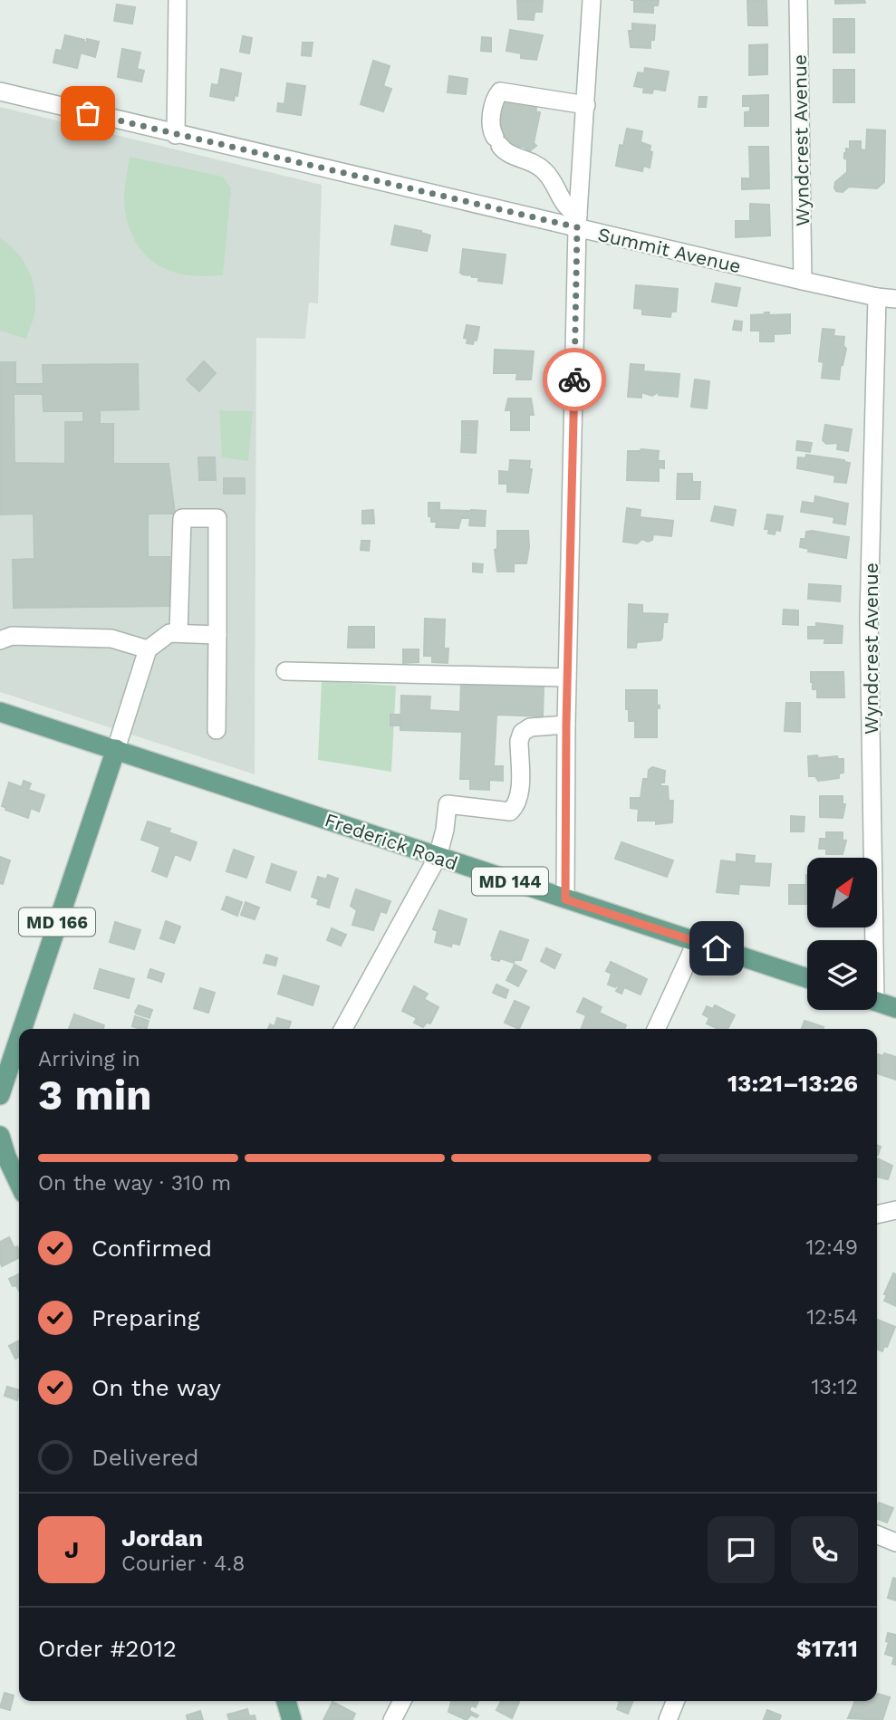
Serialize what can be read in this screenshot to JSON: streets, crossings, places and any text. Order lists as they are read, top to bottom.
{
  "streets": {
    "main road": ["Frederick Road", "MD 144", "MD 166"],
    "street": ["Wyndcrest Avenue", "Summit Avenue"]
  },
  "crossings": [
    ["Wyndcrest Avenue", "Summit Avenue"],
    ["Frederick Road", "MD 166"]
  ],
  "north": "top right",
  "page": {
    "heading": ["3 min", "Arriving in", "13:21–13:26"],
    "panel": [
      "Jordan",
      "Courier · 4.8",
      "Order #2012",
      "$17.11"
    ],
    "bar": "On the way · 310 m",
    "list": [
      ["Confirmed", "12:49"],
      ["Preparing", "12:54"],
      ["On the way", "13:12"],
      "Delivered"
    ],
    "round": "J"
  }
}
